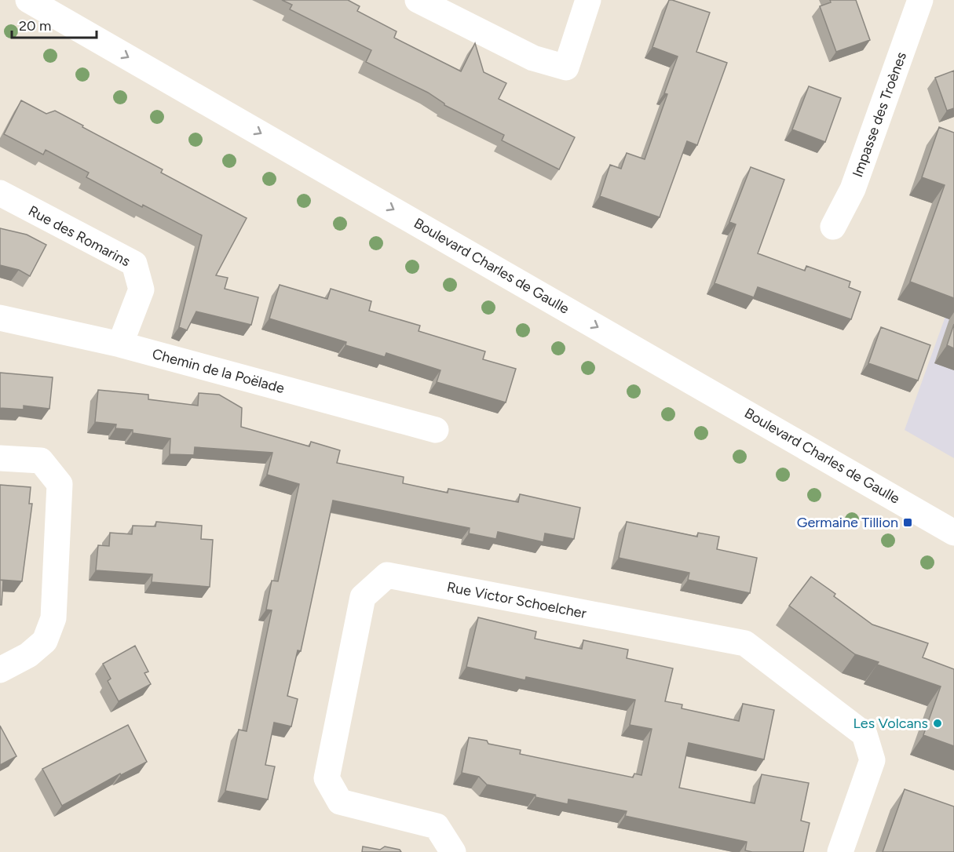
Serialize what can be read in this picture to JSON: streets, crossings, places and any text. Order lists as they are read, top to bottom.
{
  "streets": {
    "street": [
      "Impasse des Troènes",
      "Rue des Romarins",
      "Boulevard Charles de Gaulle",
      "Chemin de la Poëlade",
      "Rue Victor Schoelcher"
    ]
  },
  "crossings": [
    ["Rue des Romarins", "Chemin de la Poëlade"]
  ],
  "one_way": ["Boulevard Charles de Gaulle"],
  "places": {
    "transit": ["Germaine Tillion"],
    "other": ["Les Volcans"]
  },
  "scale_bar": "20 m"
}
